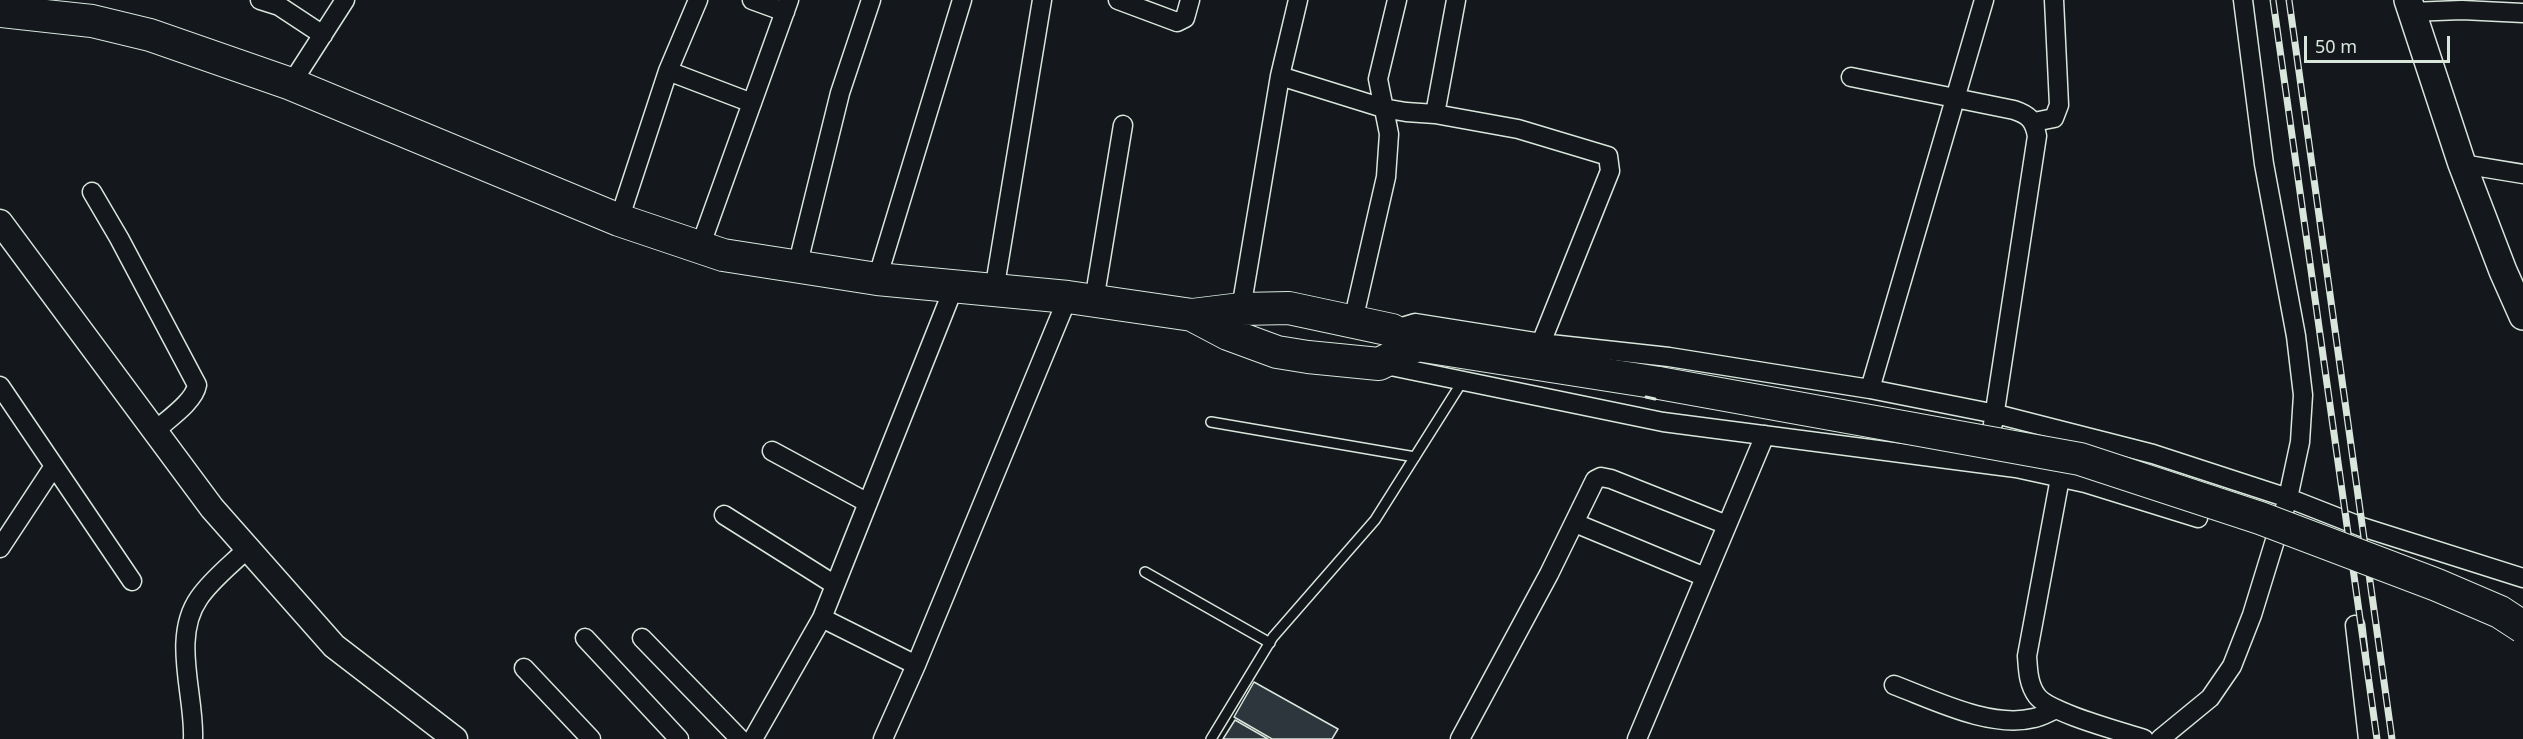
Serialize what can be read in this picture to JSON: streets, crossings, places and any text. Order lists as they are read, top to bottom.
{
  "scale_bar": "50 m"
}
